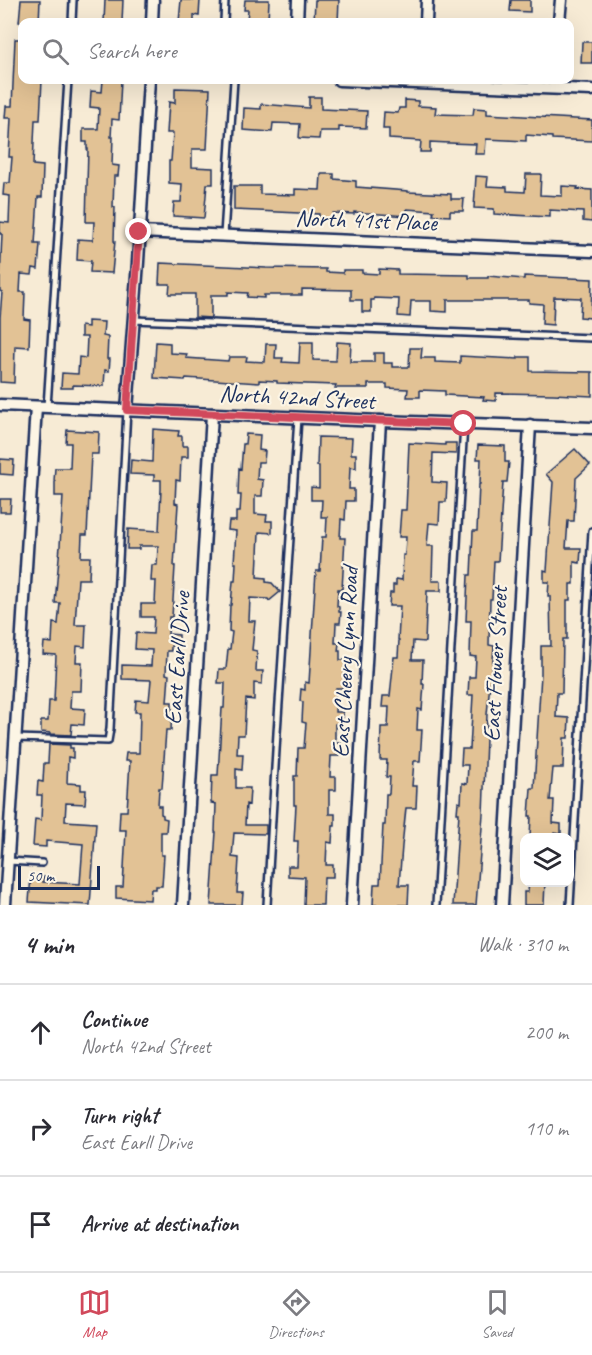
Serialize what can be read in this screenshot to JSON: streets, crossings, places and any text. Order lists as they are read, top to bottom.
{
  "streets": {
    "street": [
      "North 41st Place",
      "North 42nd Street",
      "East Earll Drive",
      "East Cheery Lynn Road",
      "East Flower Street"
    ]
  },
  "crossings": [
    ["North 42nd Street", "East Earll Drive"],
    ["North 42nd Street", "East Cheery Lynn Road"],
    ["North 42nd Street", "East Flower Street"]
  ],
  "scale_bar": "50 m",
  "page": {
    "search": "Search here",
    "scale": "50 m",
    "heading": ["4 min", "Walk · 310 m"],
    "list": [
      ["Continue", "North 42nd Street", "200 m"],
      ["Turn right", "East Earll Drive", "110 m"],
      "Arrive at destination"
    ],
    "nav": ["Map", "Directions", "Saved"]
  }
}
